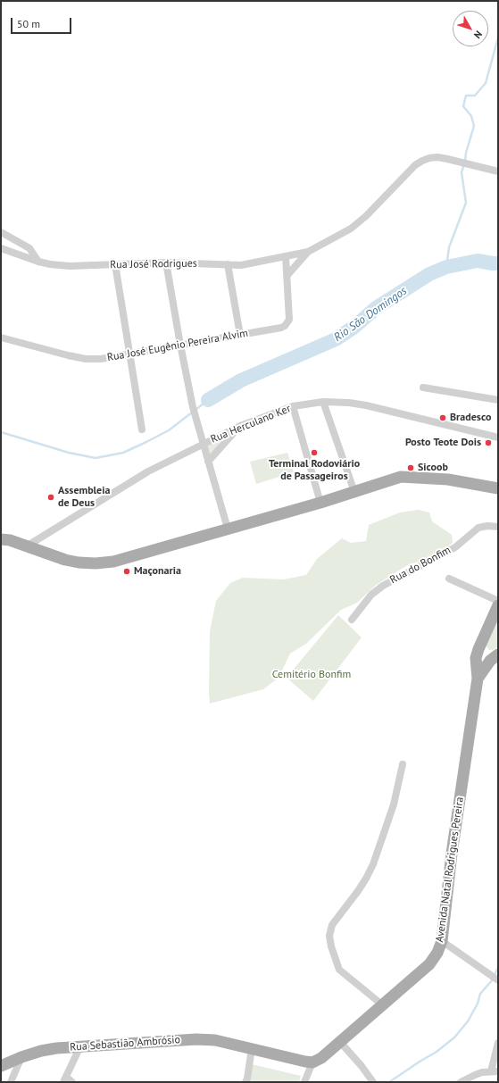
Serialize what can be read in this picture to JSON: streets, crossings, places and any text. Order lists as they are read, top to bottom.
{
  "streets": {
    "main road": ["Avenida Natal Rodrigues Pereira", "Rua Sebastião Ambrósio"],
    "street": [
      "Rua José Rodrigues",
      "Rua José Eugênio Pereira Alvim",
      "Rua Herculano Ker",
      "Rua do Bonfim"
    ]
  },
  "crossings": [
    ["Rua José Rodrigues", "Rua José Eugênio Pereira Alvim"]
  ],
  "water": ["Rio São Domingos"],
  "parks": ["Cemitério Bonfim"],
  "places": [
    "Bradesco",
    "Posto Teote Dois",
    "Terminal Rodoviário de Passageiros",
    "Sicoob",
    "Assembleia de Deus",
    "Maçonaria"
  ],
  "scale_bar": "50 m",
  "north": "bottom right"
}
